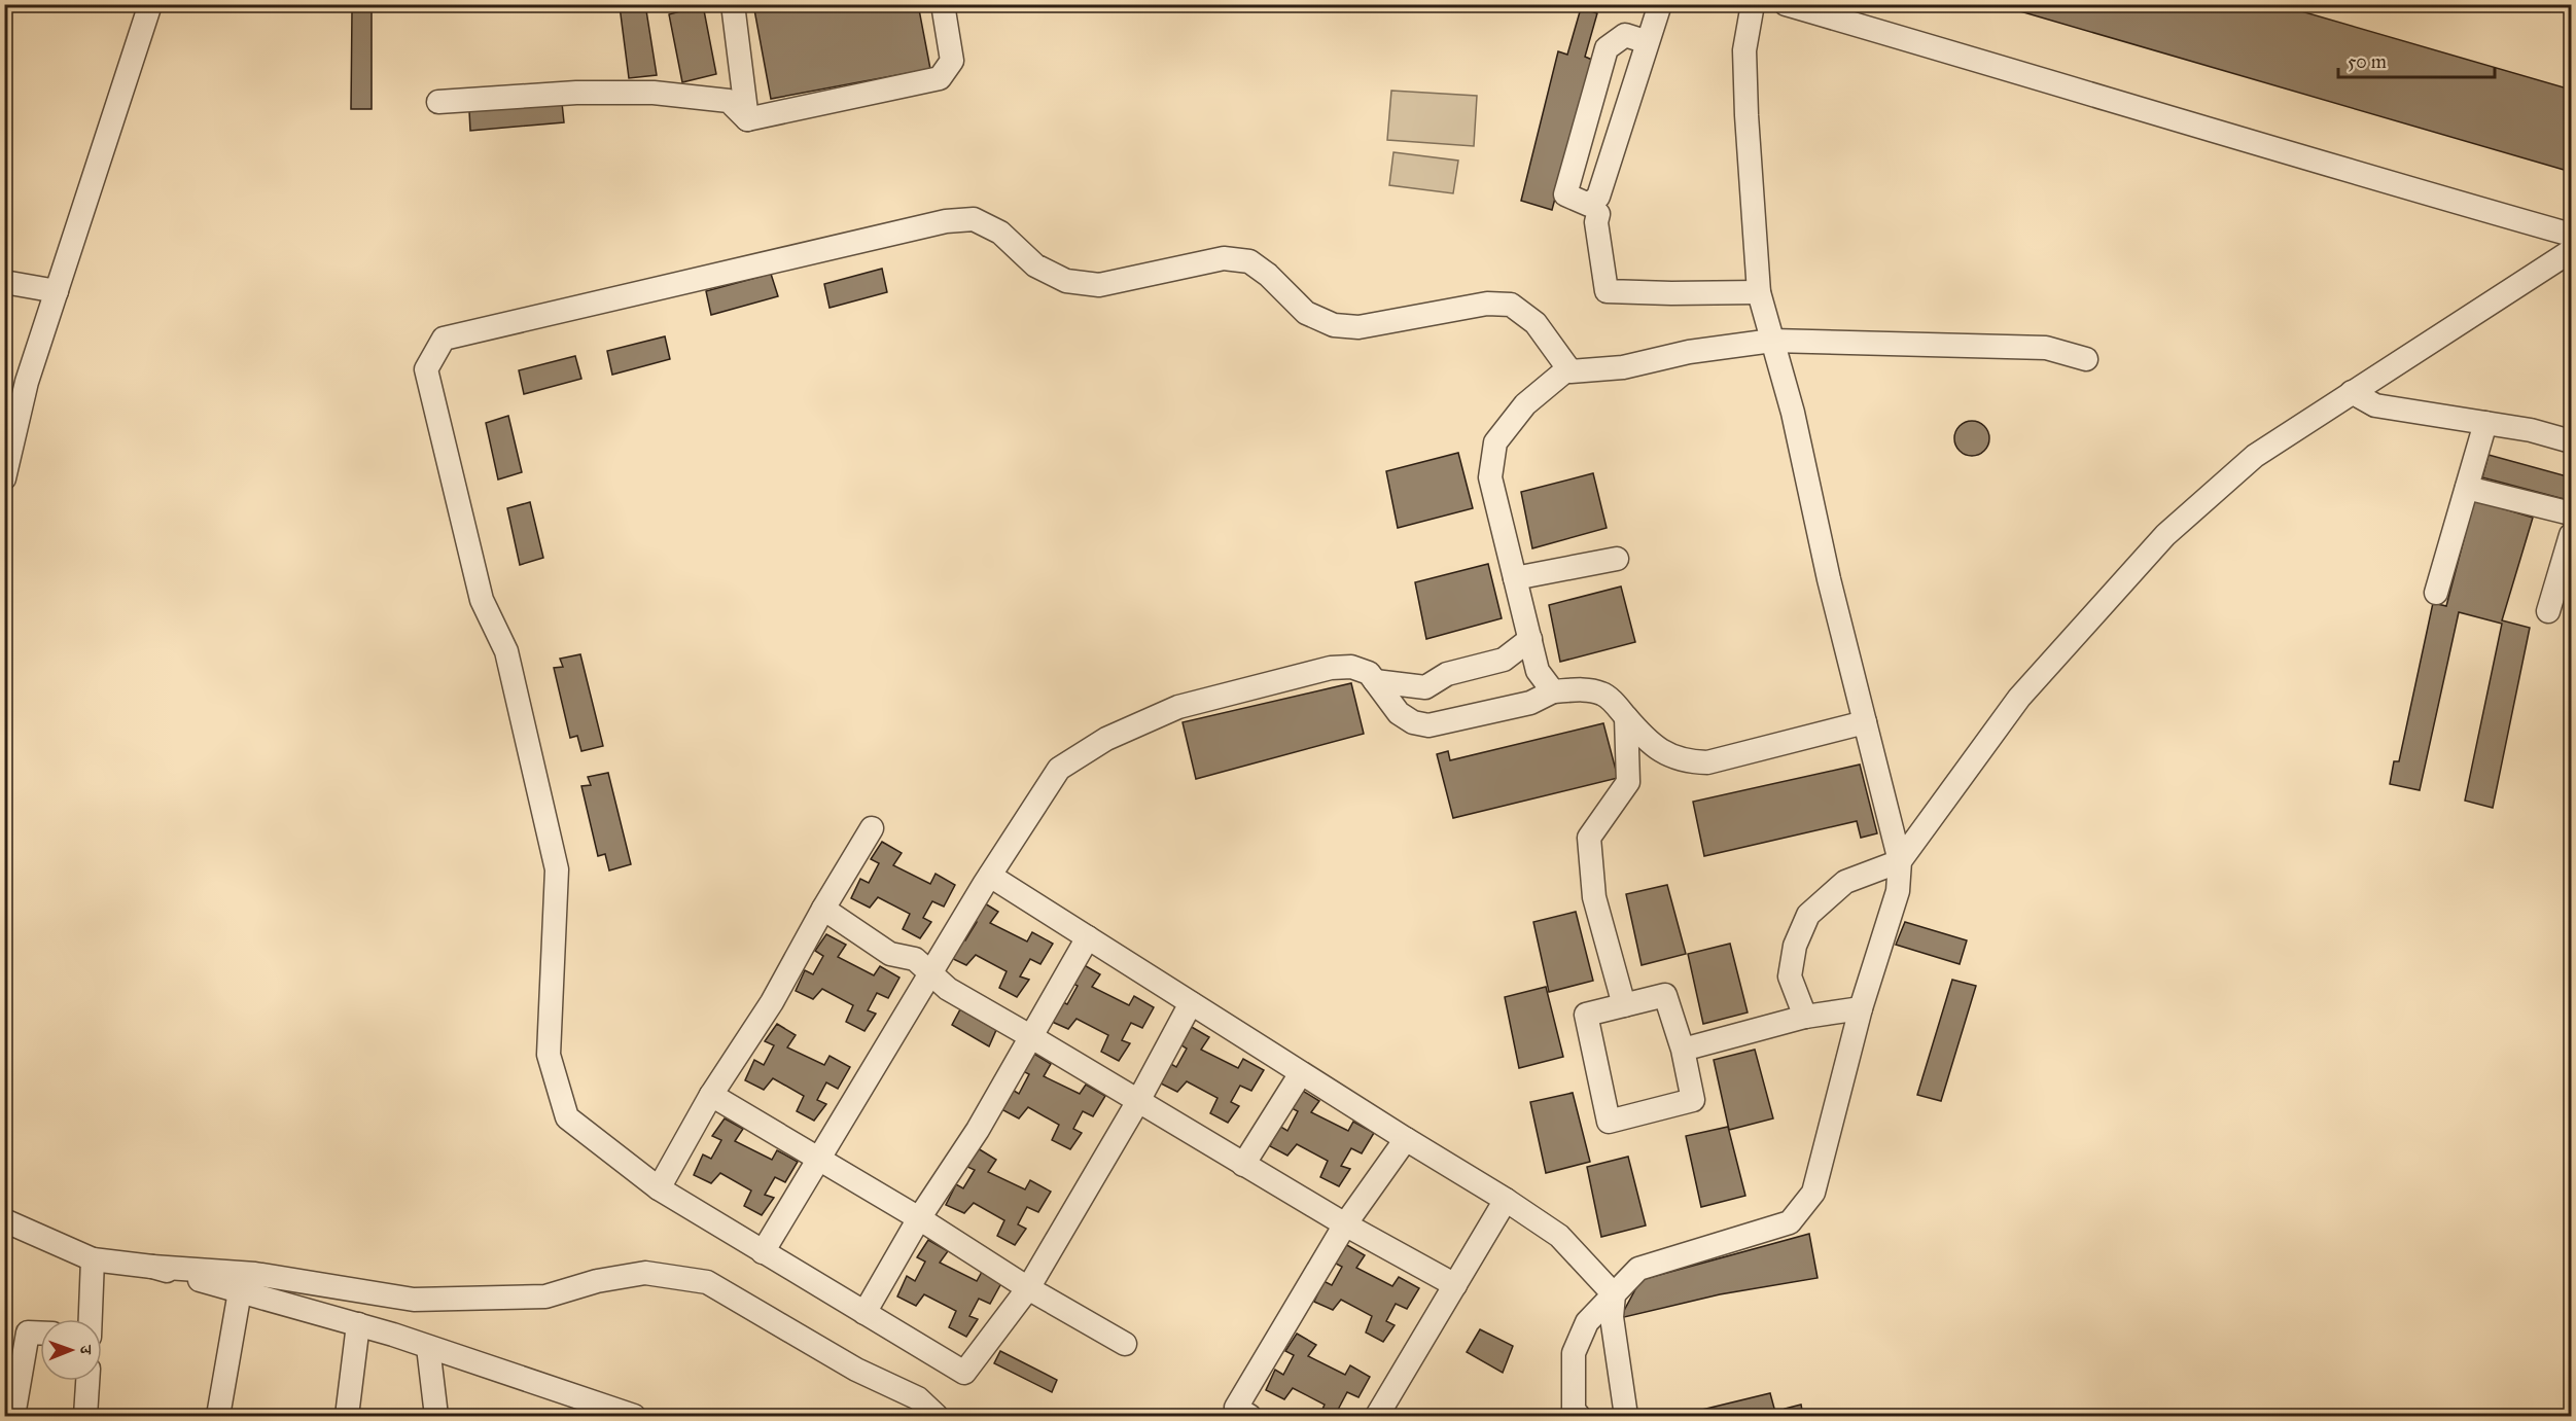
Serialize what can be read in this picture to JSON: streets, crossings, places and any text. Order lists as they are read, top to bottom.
{
  "scale_bar": "50 m",
  "north": "right"
}
